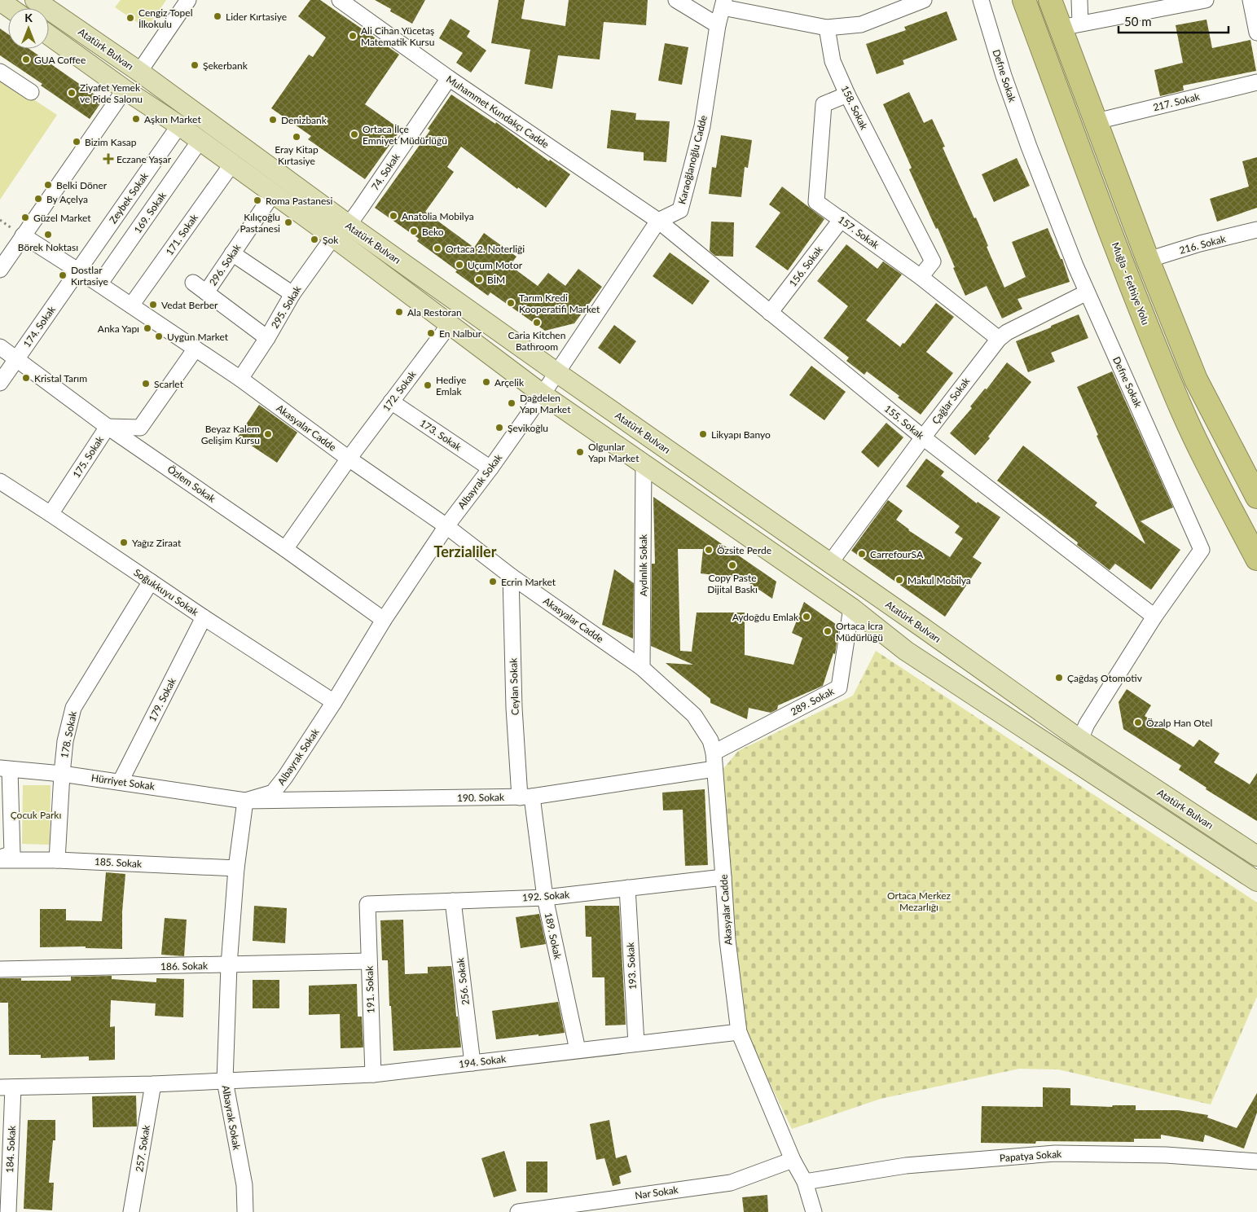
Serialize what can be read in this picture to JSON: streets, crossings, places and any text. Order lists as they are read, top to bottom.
{
  "streets": {
    "highway": ["Muğla - Fethiye Yolu"],
    "main road": ["Atatürk Bulvarı"],
    "street": [
      "Defne Sokak",
      "217. Sokak",
      "158. Sokak",
      "Muhammet Kundakçı Cadde",
      "Karaoğlanoğlu Cadde",
      "74. Sokak",
      "Zeybek Sokak",
      "169. Sokak",
      "157. Sokak",
      "171. Sokak",
      "216. Sokak",
      "296. Sokak",
      "156. Sokak",
      "295. Sokak",
      "174. Sokak",
      "172. Sokak",
      "Çağlar Sokak",
      "155. Sokak",
      "Akasyalar Cadde",
      "173. Sokak",
      "175. Sokak",
      "Albayrak Sokak",
      "Özlem Sokak",
      "Aydınlık Sokak",
      "Soğukkuyu Sokak",
      "Ceylan Sokak",
      "179. Sokak",
      "289. Sokak",
      "178. Sokak",
      "Hürriyet Sokak",
      "190. Sokak",
      "185. Sokak",
      "192. Sokak",
      "189. Sokak",
      "186. Sokak",
      "193. Sokak",
      "256. Sokak",
      "191. Sokak",
      "194. Sokak",
      "257. Sokak",
      "184. Sokak",
      "Papatya Sokak",
      "Nar Sokak"
    ]
  },
  "crossings": [
    ["Atatürk Bulvarı", "Defne Sokak"],
    ["Atatürk Bulvarı", "74. Sokak"],
    ["Atatürk Bulvarı", "Zeybek Sokak"],
    ["Atatürk Bulvarı", "169. Sokak"],
    ["Atatürk Bulvarı", "171. Sokak"],
    ["Atatürk Bulvarı", "296. Sokak"],
    ["Atatürk Bulvarı", "295. Sokak"],
    ["Atatürk Bulvarı", "172. Sokak"],
    ["Atatürk Bulvarı", "Çağlar Sokak"],
    ["Atatürk Bulvarı", "Albayrak Sokak"],
    ["Atatürk Bulvarı", "Aydınlık Sokak"],
    ["Atatürk Bulvarı", "289. Sokak"],
    ["Defne Sokak", "Çağlar Sokak"],
    ["Defne Sokak", "155. Sokak"],
    ["158. Sokak", "157. Sokak"],
    ["Muhammet Kundakçı Cadde", "Karaoğlanoğlu Cadde"],
    ["Muhammet Kundakçı Cadde", "74. Sokak"],
    ["Muhammet Kundakçı Cadde", "155. Sokak"],
    ["Karaoğlanoğlu Cadde", "155. Sokak"],
    ["Zeybek Sokak", "174. Sokak"],
    ["Zeybek Sokak", "Akasyalar Cadde"],
    ["169. Sokak", "Akasyalar Cadde"],
    ["157. Sokak", "156. Sokak"],
    ["157. Sokak", "Çağlar Sokak"],
    ["171. Sokak", "Akasyalar Cadde"],
    ["296. Sokak", "295. Sokak"],
    ["156. Sokak", "155. Sokak"],
    ["295. Sokak", "Akasyalar Cadde"],
    ["174. Sokak", "Akasyalar Cadde"],
    ["174. Sokak", "Özlem Sokak"],
    ["172. Sokak", "Akasyalar Cadde"],
    ["172. Sokak", "173. Sokak"],
    ["172. Sokak", "Özlem Sokak"],
    ["Çağlar Sokak", "155. Sokak"],
    ["Akasyalar Cadde", "175. Sokak"],
    ["Akasyalar Cadde", "Albayrak Sokak"],
    ["Akasyalar Cadde", "Aydınlık Sokak"],
    ["Akasyalar Cadde", "Ceylan Sokak"],
    ["Akasyalar Cadde", "289. Sokak"],
    ["Akasyalar Cadde", "190. Sokak"],
    ["Akasyalar Cadde", "192. Sokak"],
    ["Akasyalar Cadde", "194. Sokak"],
    ["Akasyalar Cadde", "Papatya Sokak"],
    ["Akasyalar Cadde", "Nar Sokak"],
    ["173. Sokak", "Albayrak Sokak"],
    ["175. Sokak", "Özlem Sokak"],
    ["175. Sokak", "Soğukkuyu Sokak"],
    ["Albayrak Sokak", "Özlem Sokak"],
    ["Albayrak Sokak", "Soğukkuyu Sokak"],
    ["Albayrak Sokak", "Hürriyet Sokak"],
    ["Albayrak Sokak", "190. Sokak"],
    ["Albayrak Sokak", "185. Sokak"],
    ["Albayrak Sokak", "186. Sokak"],
    ["Albayrak Sokak", "194. Sokak"],
    ["Soğukkuyu Sokak", "179. Sokak"],
    ["Soğukkuyu Sokak", "178. Sokak"],
    ["Ceylan Sokak", "190. Sokak"],
    ["Ceylan Sokak", "189. Sokak"],
    ["179. Sokak", "Hürriyet Sokak"],
    ["178. Sokak", "Hürriyet Sokak"],
    ["178. Sokak", "185. Sokak"],
    ["Hürriyet Sokak", "190. Sokak"],
    ["190. Sokak", "189. Sokak"],
    ["192. Sokak", "189. Sokak"],
    ["192. Sokak", "193. Sokak"],
    ["192. Sokak", "256. Sokak"],
    ["192. Sokak", "191. Sokak"],
    ["189. Sokak", "194. Sokak"],
    ["186. Sokak", "191. Sokak"],
    ["193. Sokak", "194. Sokak"],
    ["256. Sokak", "194. Sokak"],
    ["191. Sokak", "194. Sokak"],
    ["194. Sokak", "257. Sokak"],
    ["194. Sokak", "184. Sokak"]
  ],
  "districts": ["Terzialiler"],
  "parks": ["Çocuk Parkı", "Ortaca Merkez Mezarlığı"],
  "places": {
    "other": [
      "Lider Kırtasiye",
      "Cengiz Topel İlkokulu",
      "Ali Cihan Yücetaş Matematik Kursu",
      "GUA Coffee",
      "Şekerbank",
      "Ziyafet Yemek ve Pide Salonu",
      "Aşkın Market",
      "Denizbank",
      "Ortaca İlçe Emniyet Müdürlüğü",
      "Eray Kitap Kırtasiye",
      "Bizim Kasap",
      "Belki Döner",
      "By Açelya",
      "Roma Pastanesi",
      "Anatolia Mobilya",
      "Güzel Market",
      "Kılıçoğlu Pastanesi",
      "Beko",
      "Börek Noktası",
      "Şok",
      "Ortaca 2. Noterliği",
      "Uçum Motor",
      "Dostlar Kırtasiye",
      "BİM",
      "Tarım Kredi Kooperatifi Market",
      "Vedat Berber",
      "Ala Restoran",
      "Caria Kitchen Bathroom",
      "Anka Yapı",
      "En Nalbur",
      "Uygun Market",
      "Kristal Tarım",
      "Arçelik",
      "Scarlet",
      "Hediye Emlak",
      "Dağdelen Yapı Market",
      "Şevikoğlu",
      "Beyaz Kalem Gelişim Kursu",
      "Likyapı Banyo",
      "Olgunlar Yapı Market",
      "Yağız Ziraat",
      "Özsite Perde",
      "CarrefourSA",
      "Copy Paste Dijital Baskı",
      "Makul Mobilya",
      "Ecrin Market",
      "Aydoğdu Emlak",
      "Ortaca İcra Müdürlüğü",
      "Çağdaş Otomotiv",
      "Özalp Han Otel"
    ],
    "health": ["Eczane Yaşar"]
  },
  "scale_bar": "50 m",
  "north": "top"
}
